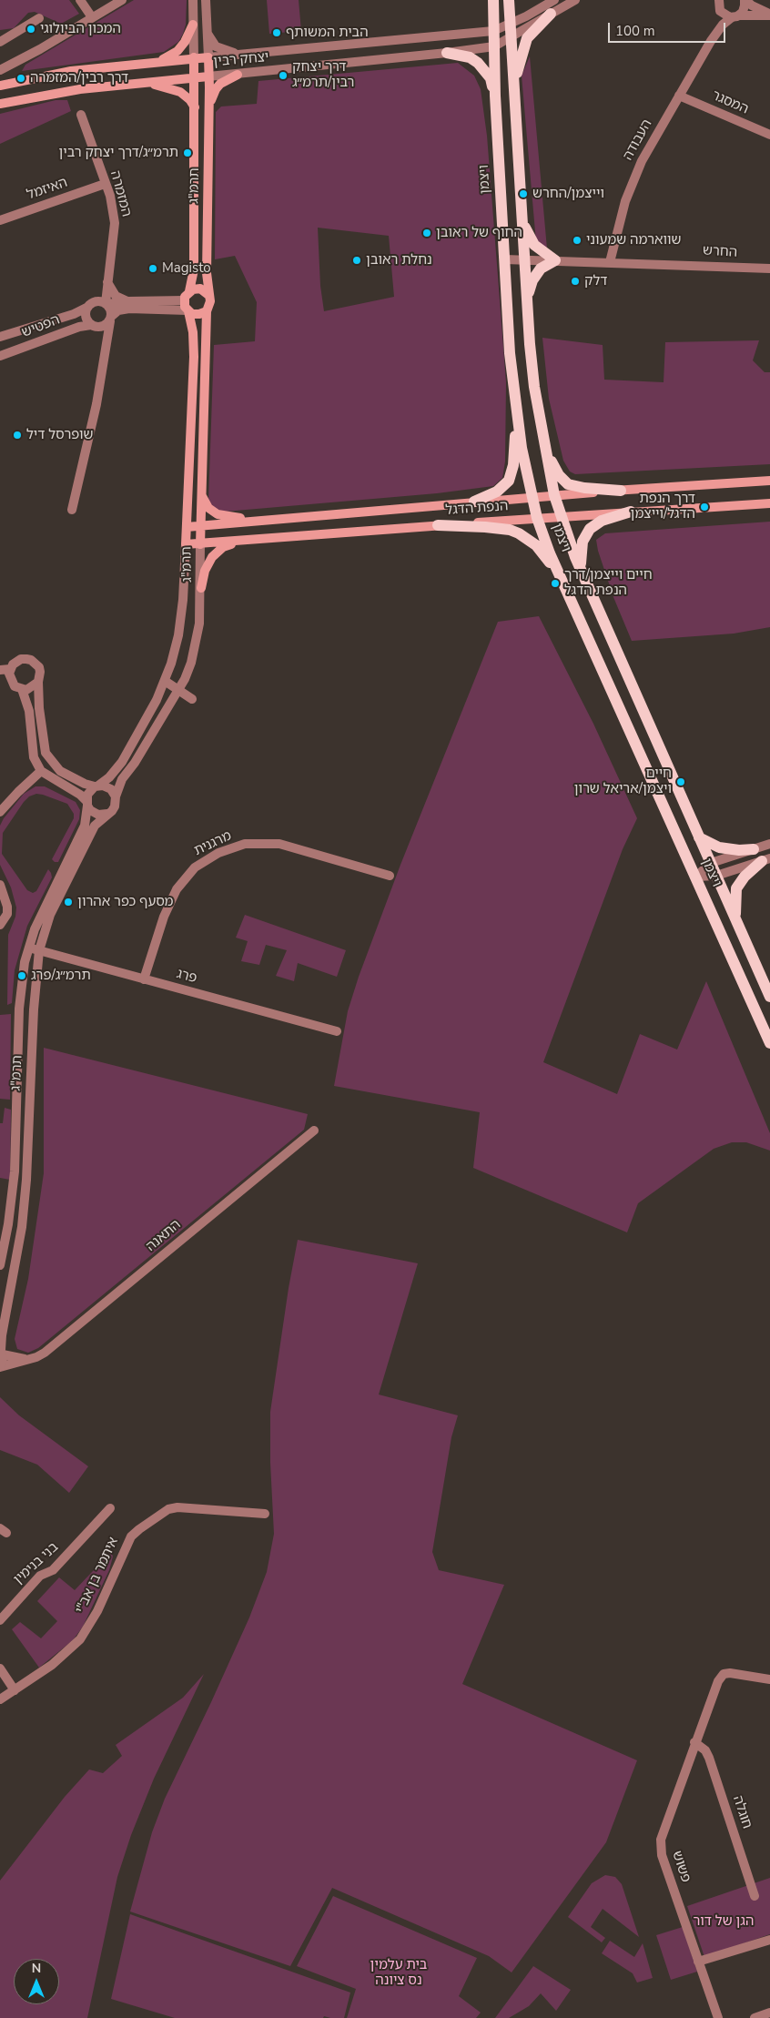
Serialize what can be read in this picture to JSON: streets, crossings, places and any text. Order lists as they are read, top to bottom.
{
  "streets": {
    "main road": [
      "יצחק רבין",
      "ויצמן",
      "תרמ\"ג",
      "הנפת הדגל"
    ],
    "street": [
      "המסגר",
      "העבודה",
      "האיזמל",
      "המזמרה",
      "החרש",
      "הפטיש",
      "מרגנית",
      "פרג",
      "התאנה",
      "בני בנימין",
      "איתמר בן אב\"י",
      "חוגלה",
      "פשוש"
    ]
  },
  "crossings": [
    ["יצחק רבין", "ויצמן"],
    ["יצחק רבין", "תרמ\"ג"],
    ["המסגר", "העבודה"],
    ["העבודה", "החרש"],
    ["ויצמן", "החרש"],
    ["ויצמן", "הנפת הדגל"],
    ["תרמ\"ג", "הנפת הדגל"],
    ["תרמ\"ג", "פרג"],
    ["תרמ\"ג", "התאנה"],
    ["האיזמל", "המזמרה"],
    ["המזמרה", "הפטיש"],
    ["מרגנית", "פרג"],
    ["חוגלה", "פשוש"]
  ],
  "parks": ["הגן של דור", "בית עלמין נס ציונה"],
  "places": [
    "המכון הביולוגי",
    "הבית המשותף",
    "דרך יצחק רבין/תרמ״ג",
    "דרך רבין/המזמרה",
    "תרמ״ג/דרך יצחק רבין",
    "וייצמן/החרש",
    "החוף של ראובן",
    "שווארמה שמעוני",
    "נחלת ראובן",
    "Magisto",
    "דלק",
    "שופרסל דיל",
    "דרך הנפת הדגל/וייצמן",
    "חיים וייצמן/דרך הנפת הדגל",
    "חיים ויצמן/אריאל שרון",
    "מסעף כפר אהרון",
    "תרמ״ג/פרג"
  ],
  "scale_bar": "100 m",
  "north": "top"
}
